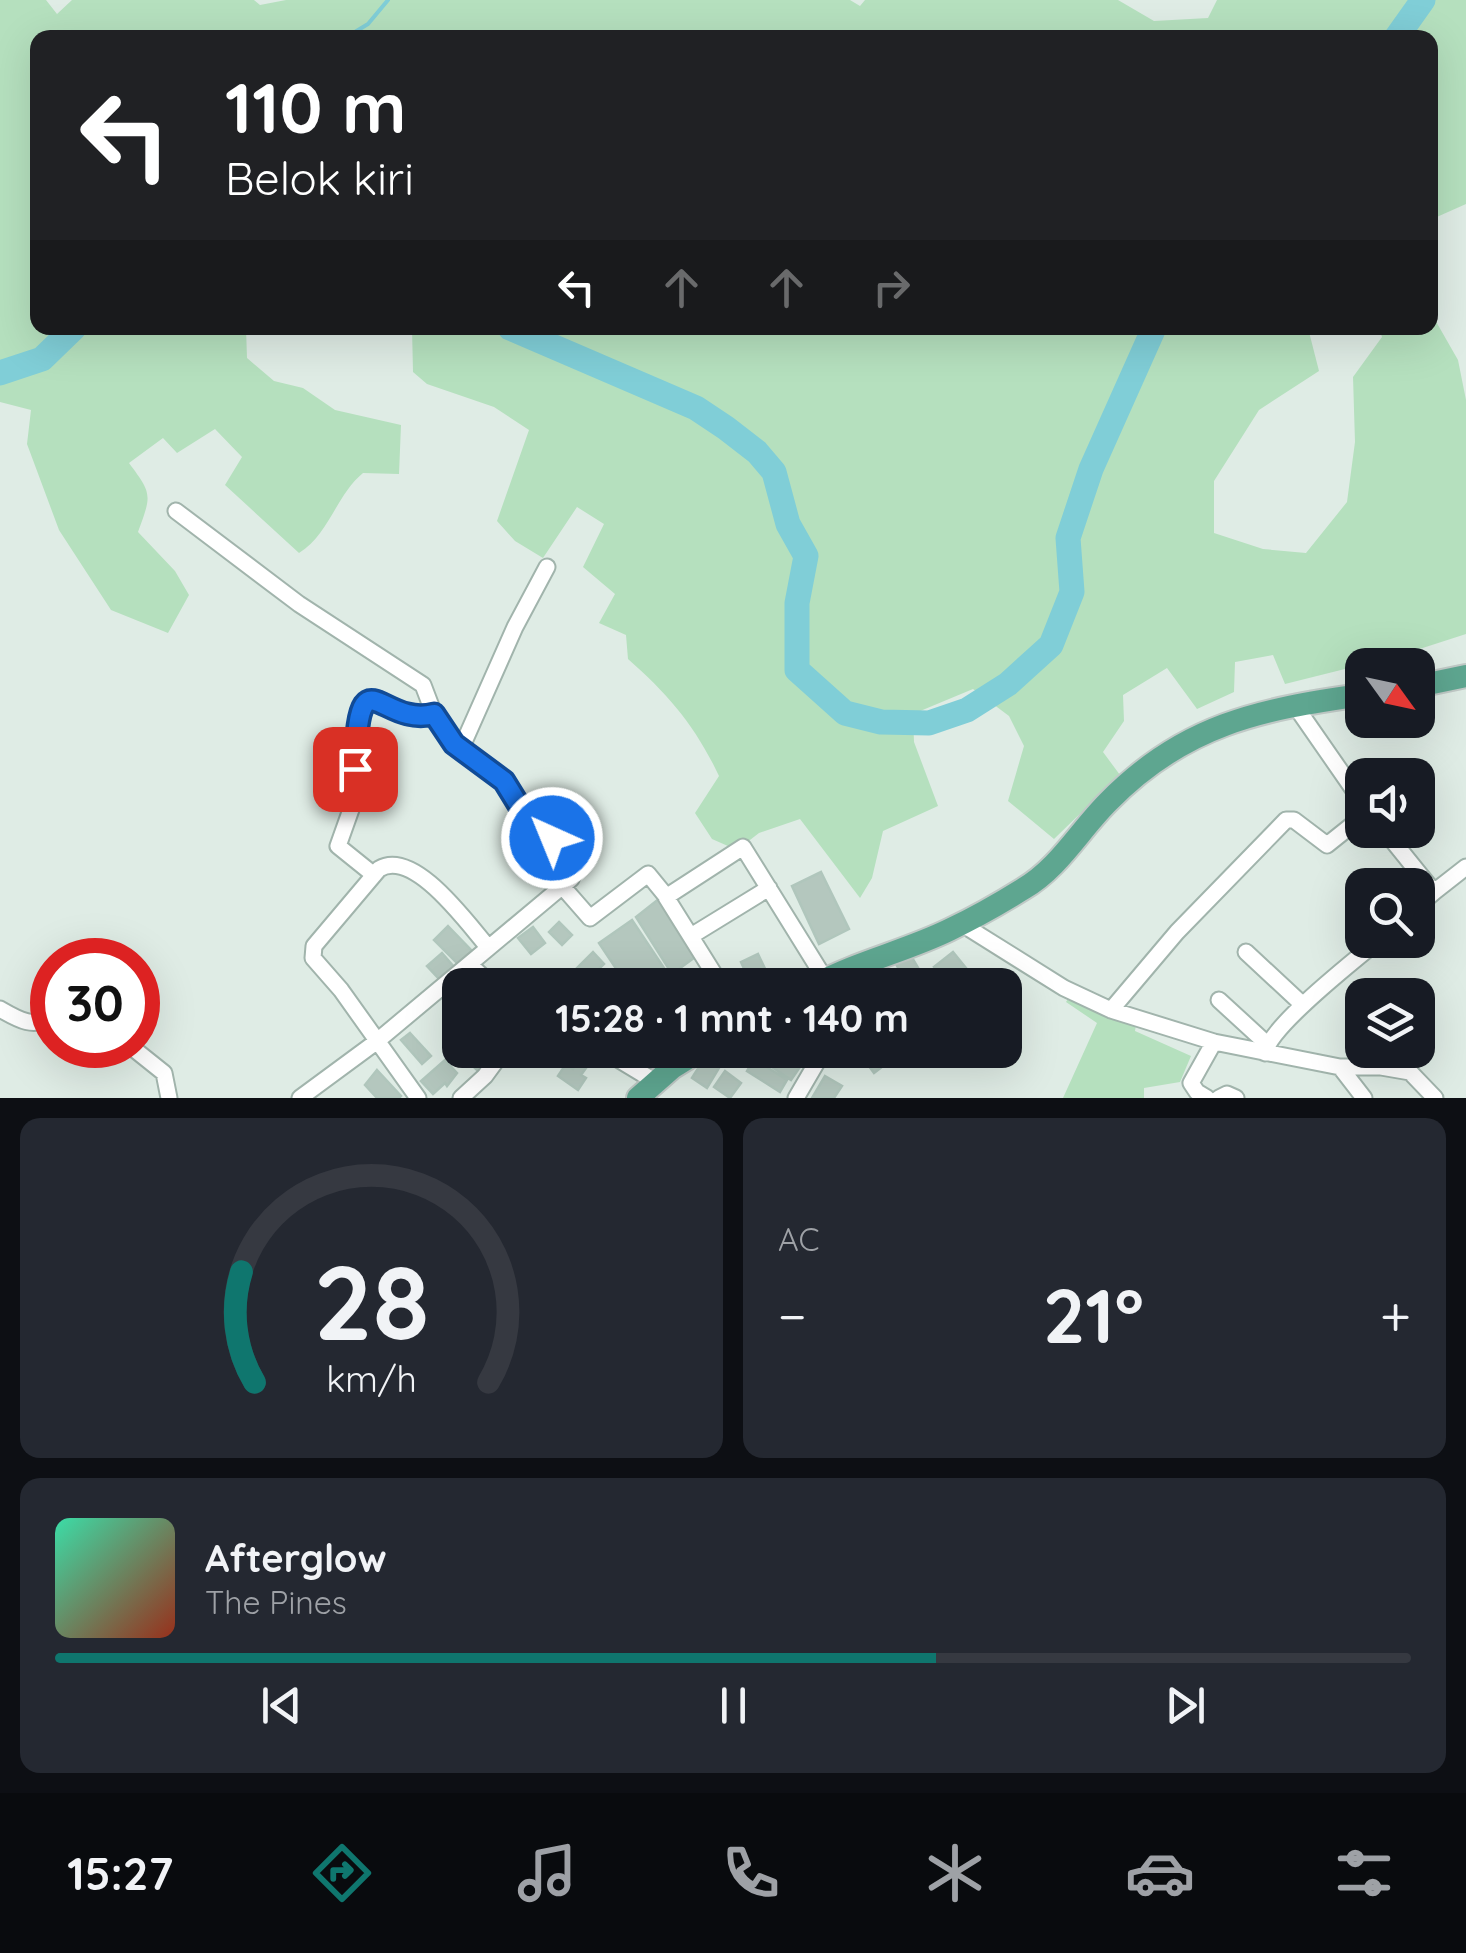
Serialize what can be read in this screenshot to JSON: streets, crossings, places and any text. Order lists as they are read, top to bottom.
{
  "north": "bottom right",
  "page": {
    "turn": ["110 m", "Belok kiri"],
    "limit": "30",
    "trip": "15:28 · 1 mnt · 140 m",
    "tile": "AC",
    "heat": ["−", "21°", "+"],
    "song": ["Afterglow", "The Pines"],
    "tabs": "15:27",
    "gauge": ["28", "km/h"]
  }
}
